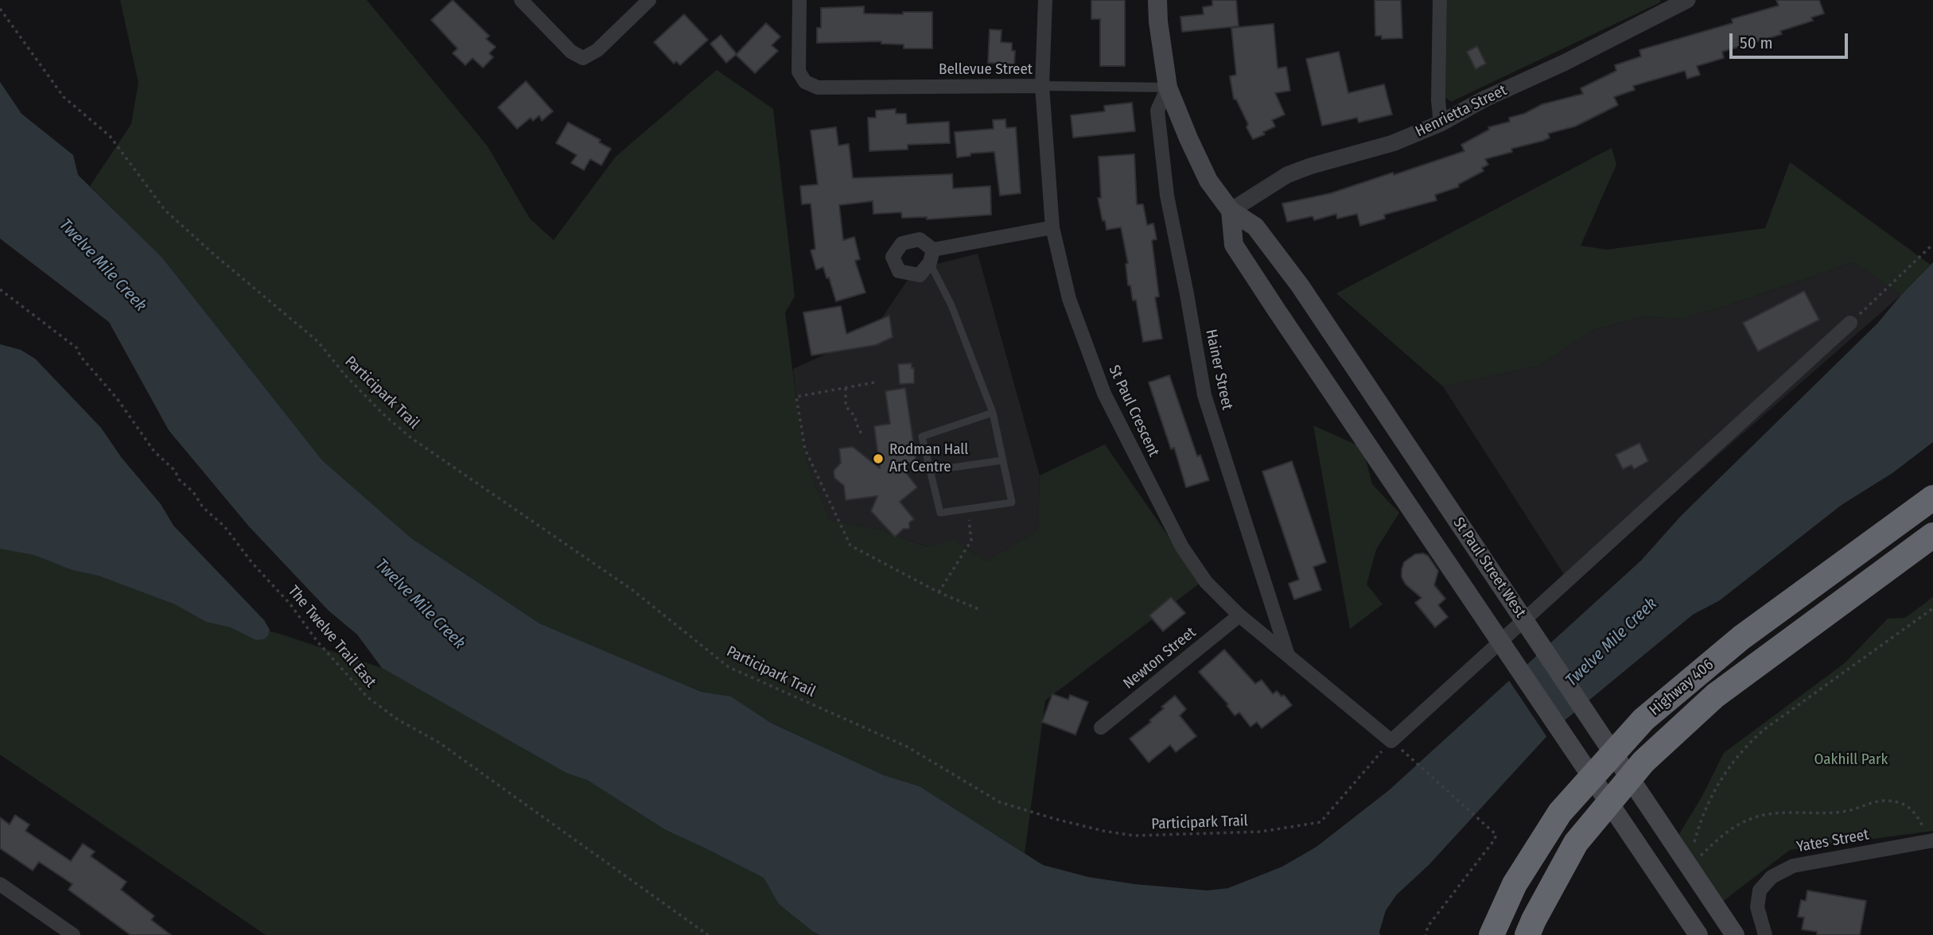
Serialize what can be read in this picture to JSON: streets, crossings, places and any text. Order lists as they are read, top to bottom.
{
  "streets": {
    "highway": ["Highway 406"],
    "main road": ["St Paul Street West"],
    "street": [
      "Bellevue Street",
      "Henrietta Street",
      "Hainer Street",
      "St Paul Crescent",
      "Newton Street",
      "Yates Street"
    ],
    "path": ["Participark Trail", "The Twelve Trail East"]
  },
  "crossings": [
    ["Bellevue Street", "Hainer Street"],
    ["Bellevue Street", "St Paul Crescent"],
    ["Bellevue Street", "St Paul Street West"],
    ["Henrietta Street", "St Paul Street West"],
    ["Hainer Street", "St Paul Crescent"],
    ["Hainer Street", "St Paul Street West"],
    ["Participark Trail", "St Paul Crescent"],
    ["St Paul Crescent", "Newton Street"]
  ],
  "water": ["Twelve Mile Creek"],
  "parks": ["Oakhill Park"],
  "places": ["Rodman Hall Art Centre"],
  "scale_bar": "50 m"
}
